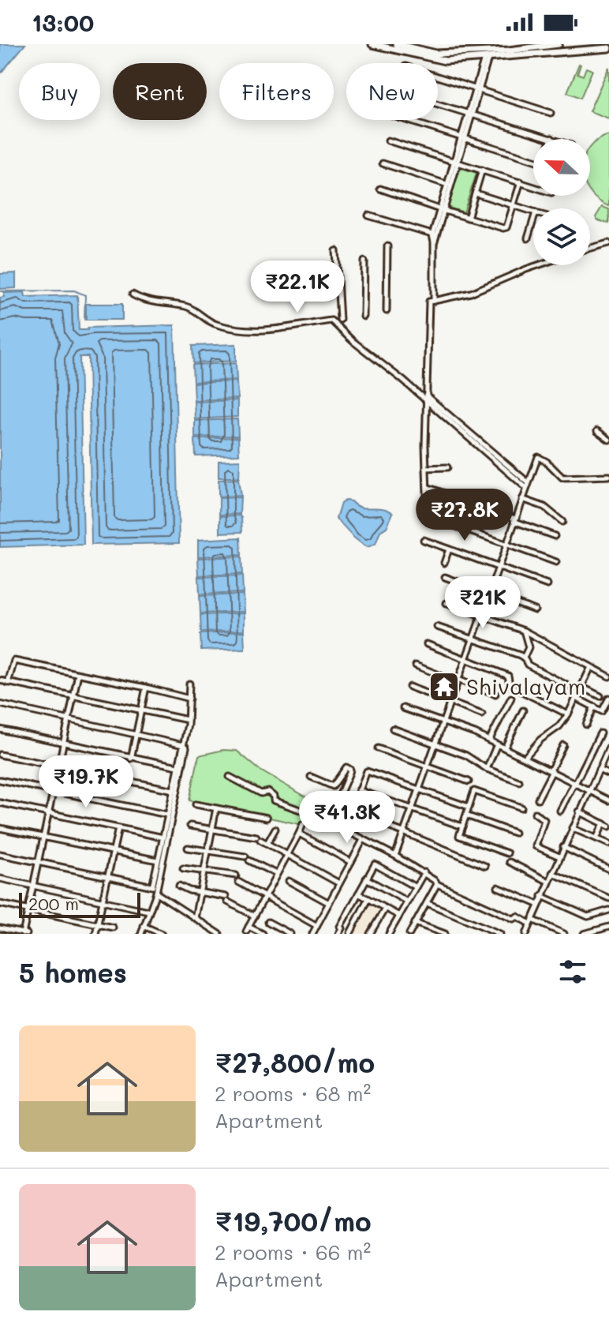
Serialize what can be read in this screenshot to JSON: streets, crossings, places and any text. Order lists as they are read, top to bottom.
{
  "places": {
    "temple": ["Shivalayam"]
  },
  "scale_bar": "200 m",
  "north": "left",
  "page": {
    "status": "13:00",
    "chip": [
      "Buy",
      "Rent",
      "Filters",
      "New"
    ],
    "price": [
      "₹22.1K",
      "₹27.8K",
      "₹21K",
      "₹19.7K",
      "₹41.3K"
    ],
    "scale": "200 m",
    "heading": "5 homes",
    "list": [
      {
        "name": "₹27,800/mo",
        "note": "2 rooms · 68 m² · Apartment"
      },
      {
        "name": "₹19,700/mo",
        "note": "2 rooms · 66 m² · Apartment"
      }
    ]
  }
}
